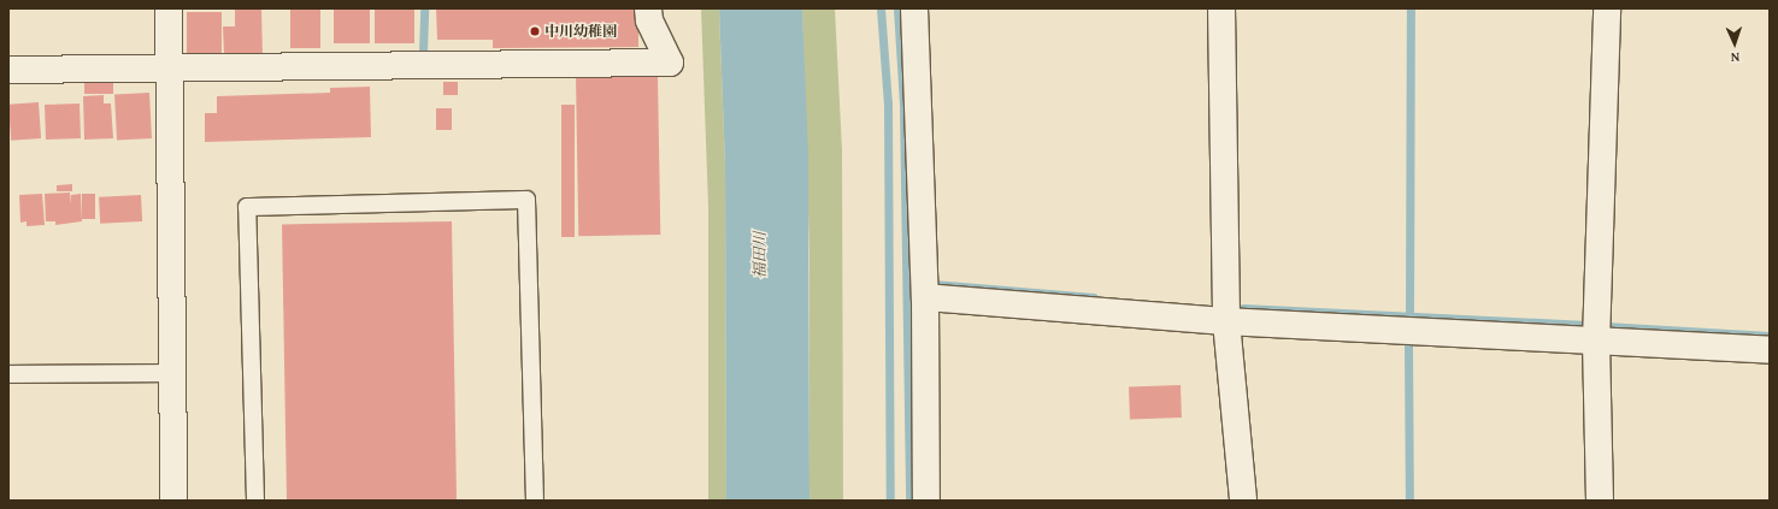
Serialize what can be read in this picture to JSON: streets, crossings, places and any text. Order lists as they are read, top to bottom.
{
  "water": ["福田川"],
  "places": ["中川幼稚園"],
  "north": "bottom"
}
